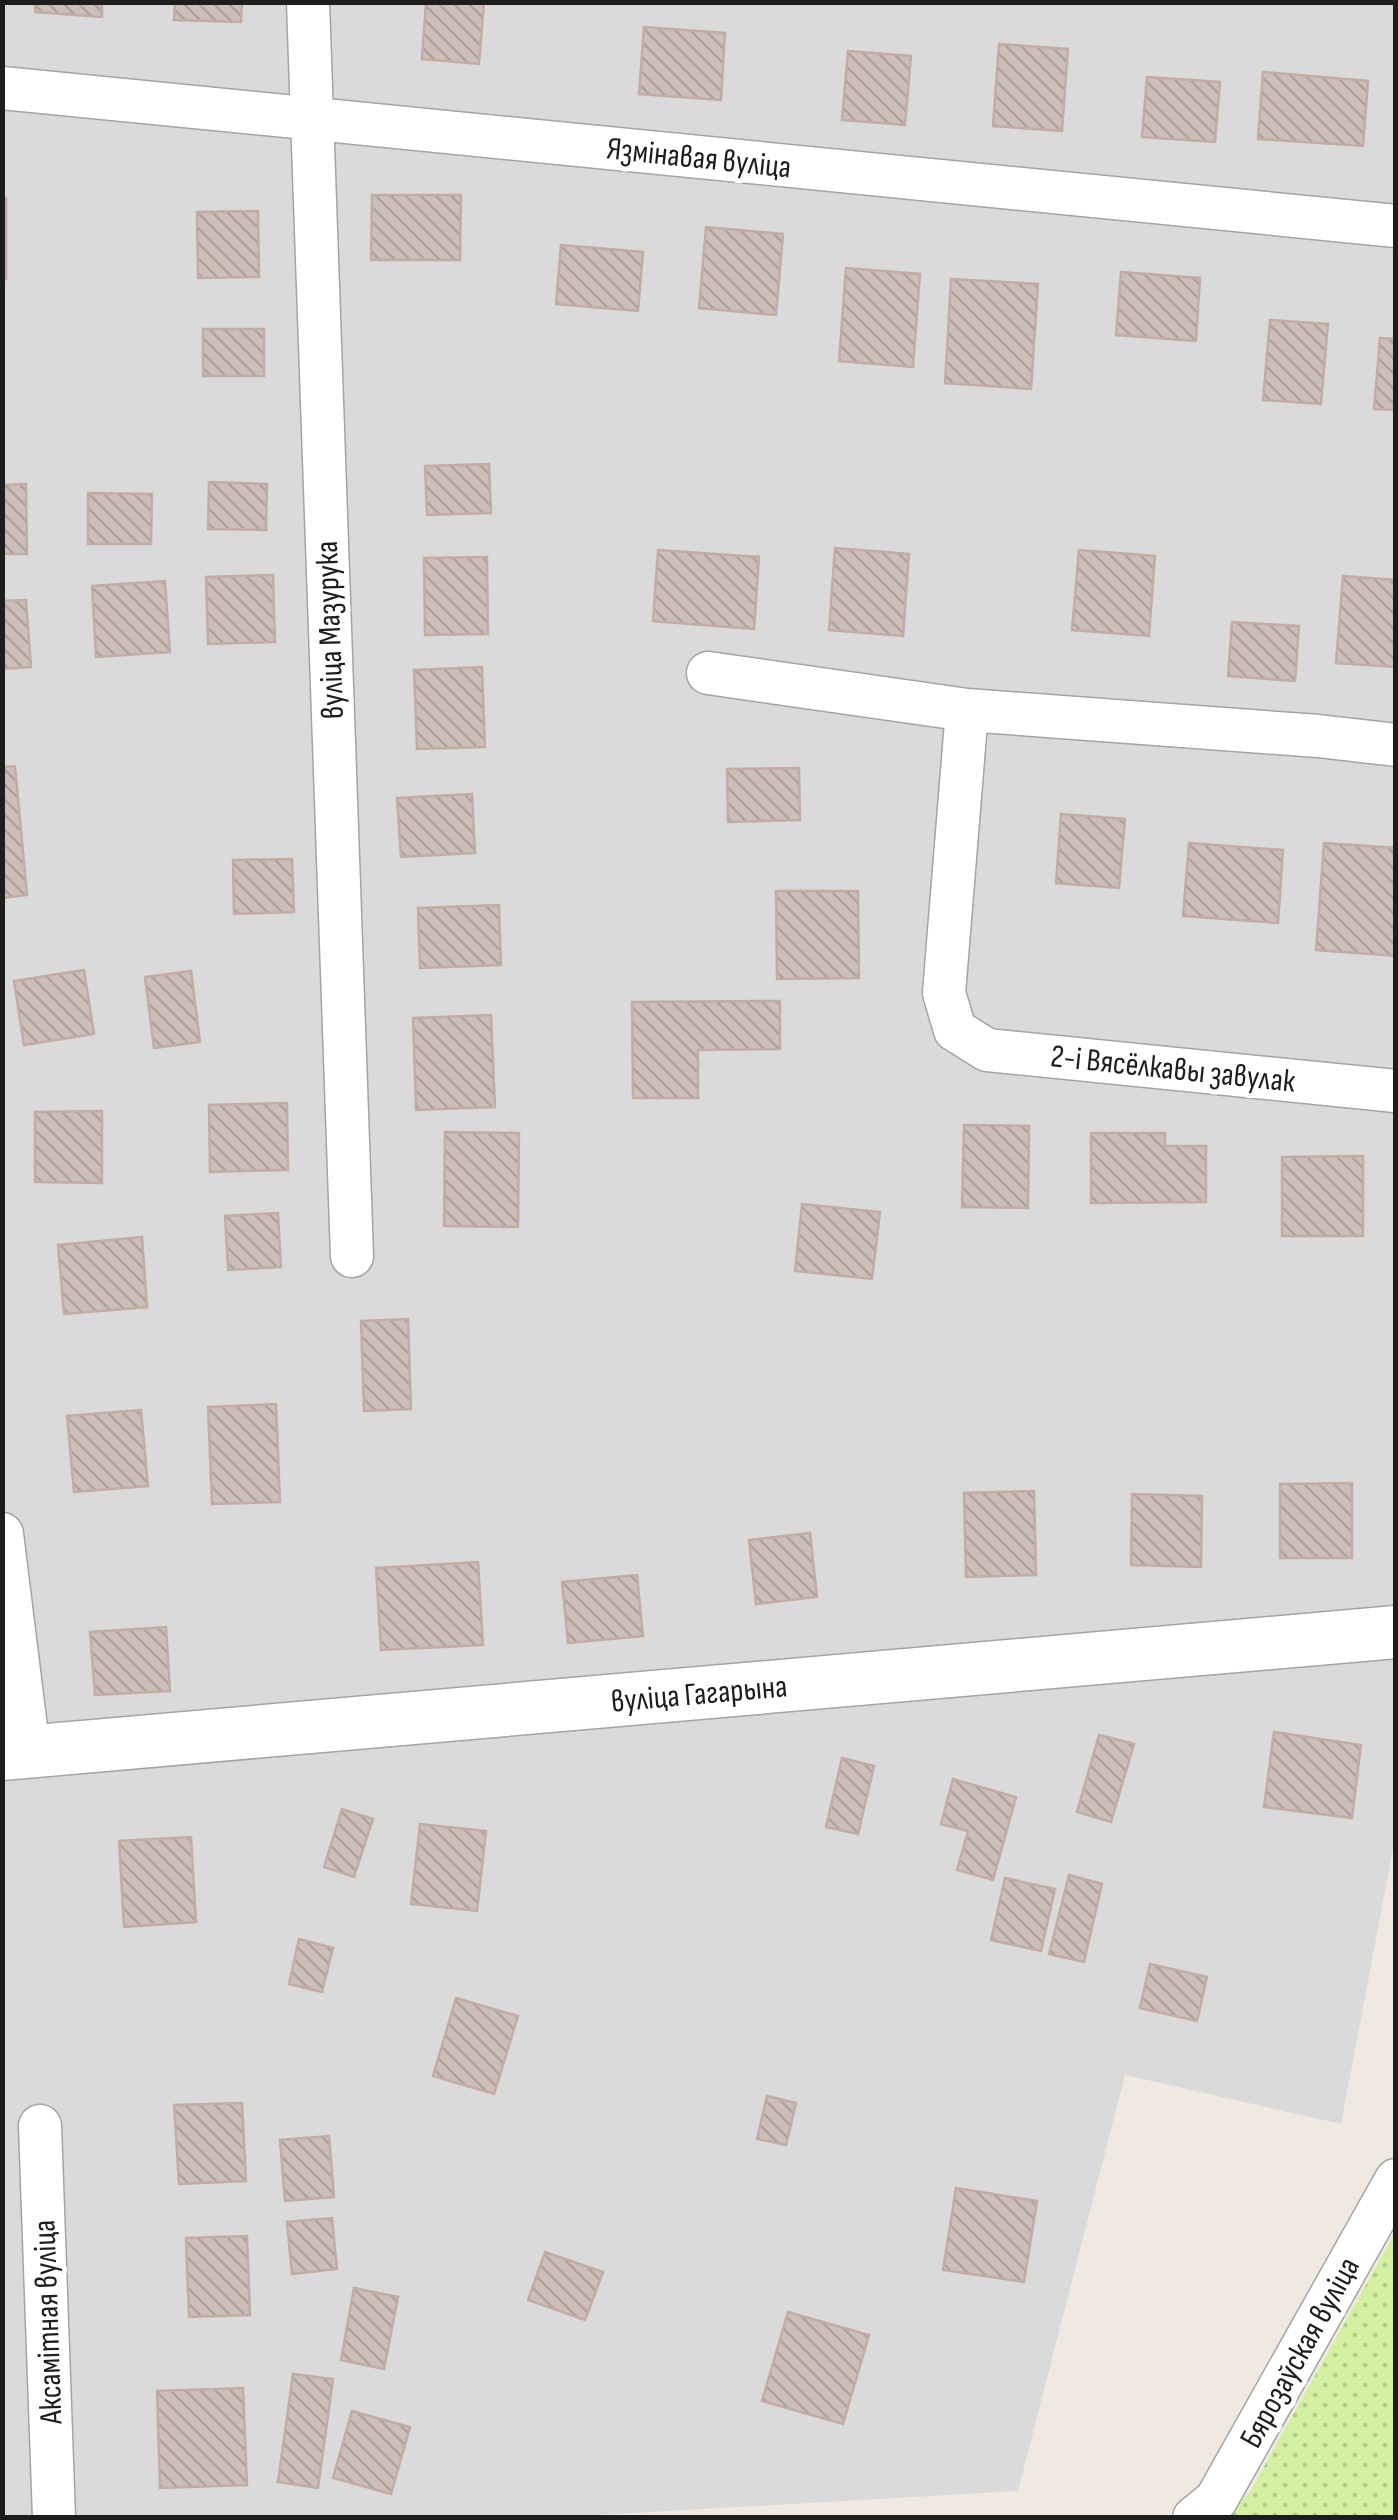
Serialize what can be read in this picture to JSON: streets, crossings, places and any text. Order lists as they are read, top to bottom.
{
  "streets": {
    "street": [
      "Язмінавая вуліца",
      "вуліца Мазурука",
      "2-і Вясёлкавы завулак",
      "вуліца Гагарына",
      "Аксамітная вуліца",
      "Бярозаўская вуліца"
    ]
  },
  "crossings": [
    ["Язмінавая вуліца", "вуліца Мазурука"]
  ]
}
